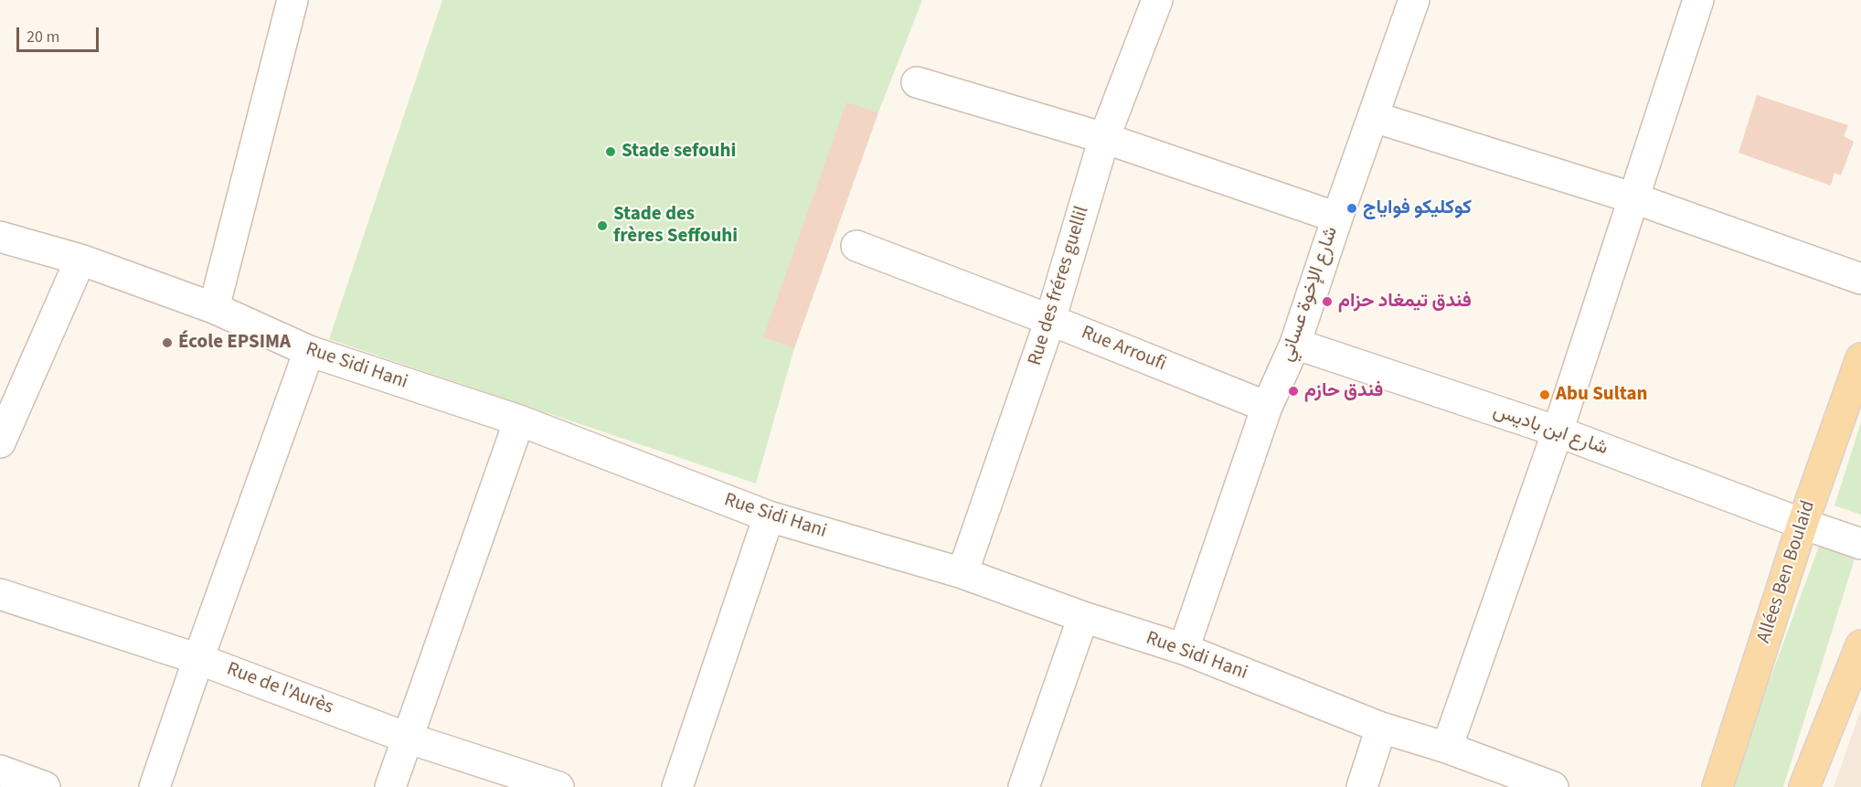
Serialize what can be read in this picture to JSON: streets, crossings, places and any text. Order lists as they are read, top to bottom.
{
  "streets": {
    "main road": ["Allées Ben Boulaid"],
    "street": [
      "Rue des fréres guellil",
      "شارع الإخوة عساني",
      "Rue Arroufi",
      "Rue Sidi Hani",
      "شارع ابن باديس",
      "Rue de l'Aurès"
    ]
  },
  "crossings": [
    ["Rue des fréres guellil", "Rue Arroufi"],
    ["Rue des fréres guellil", "Rue Sidi Hani"],
    ["شارع الإخوة عساني", "Rue Arroufi"],
    ["شارع الإخوة عساني", "Rue Sidi Hani"],
    ["شارع الإخوة عساني", "شارع ابن باديس"],
    ["شارع ابن باديس", "Allées Ben Boulaid"]
  ],
  "places": [
    "Stade sefouhi",
    "كوكليكو فواياج",
    "Stade des frères Seffouhi",
    "فندق تيمغاد حزام",
    "École EPSIMA",
    "فندق حازم",
    "Abu Sultan"
  ],
  "scale_bar": "20 m"
}
